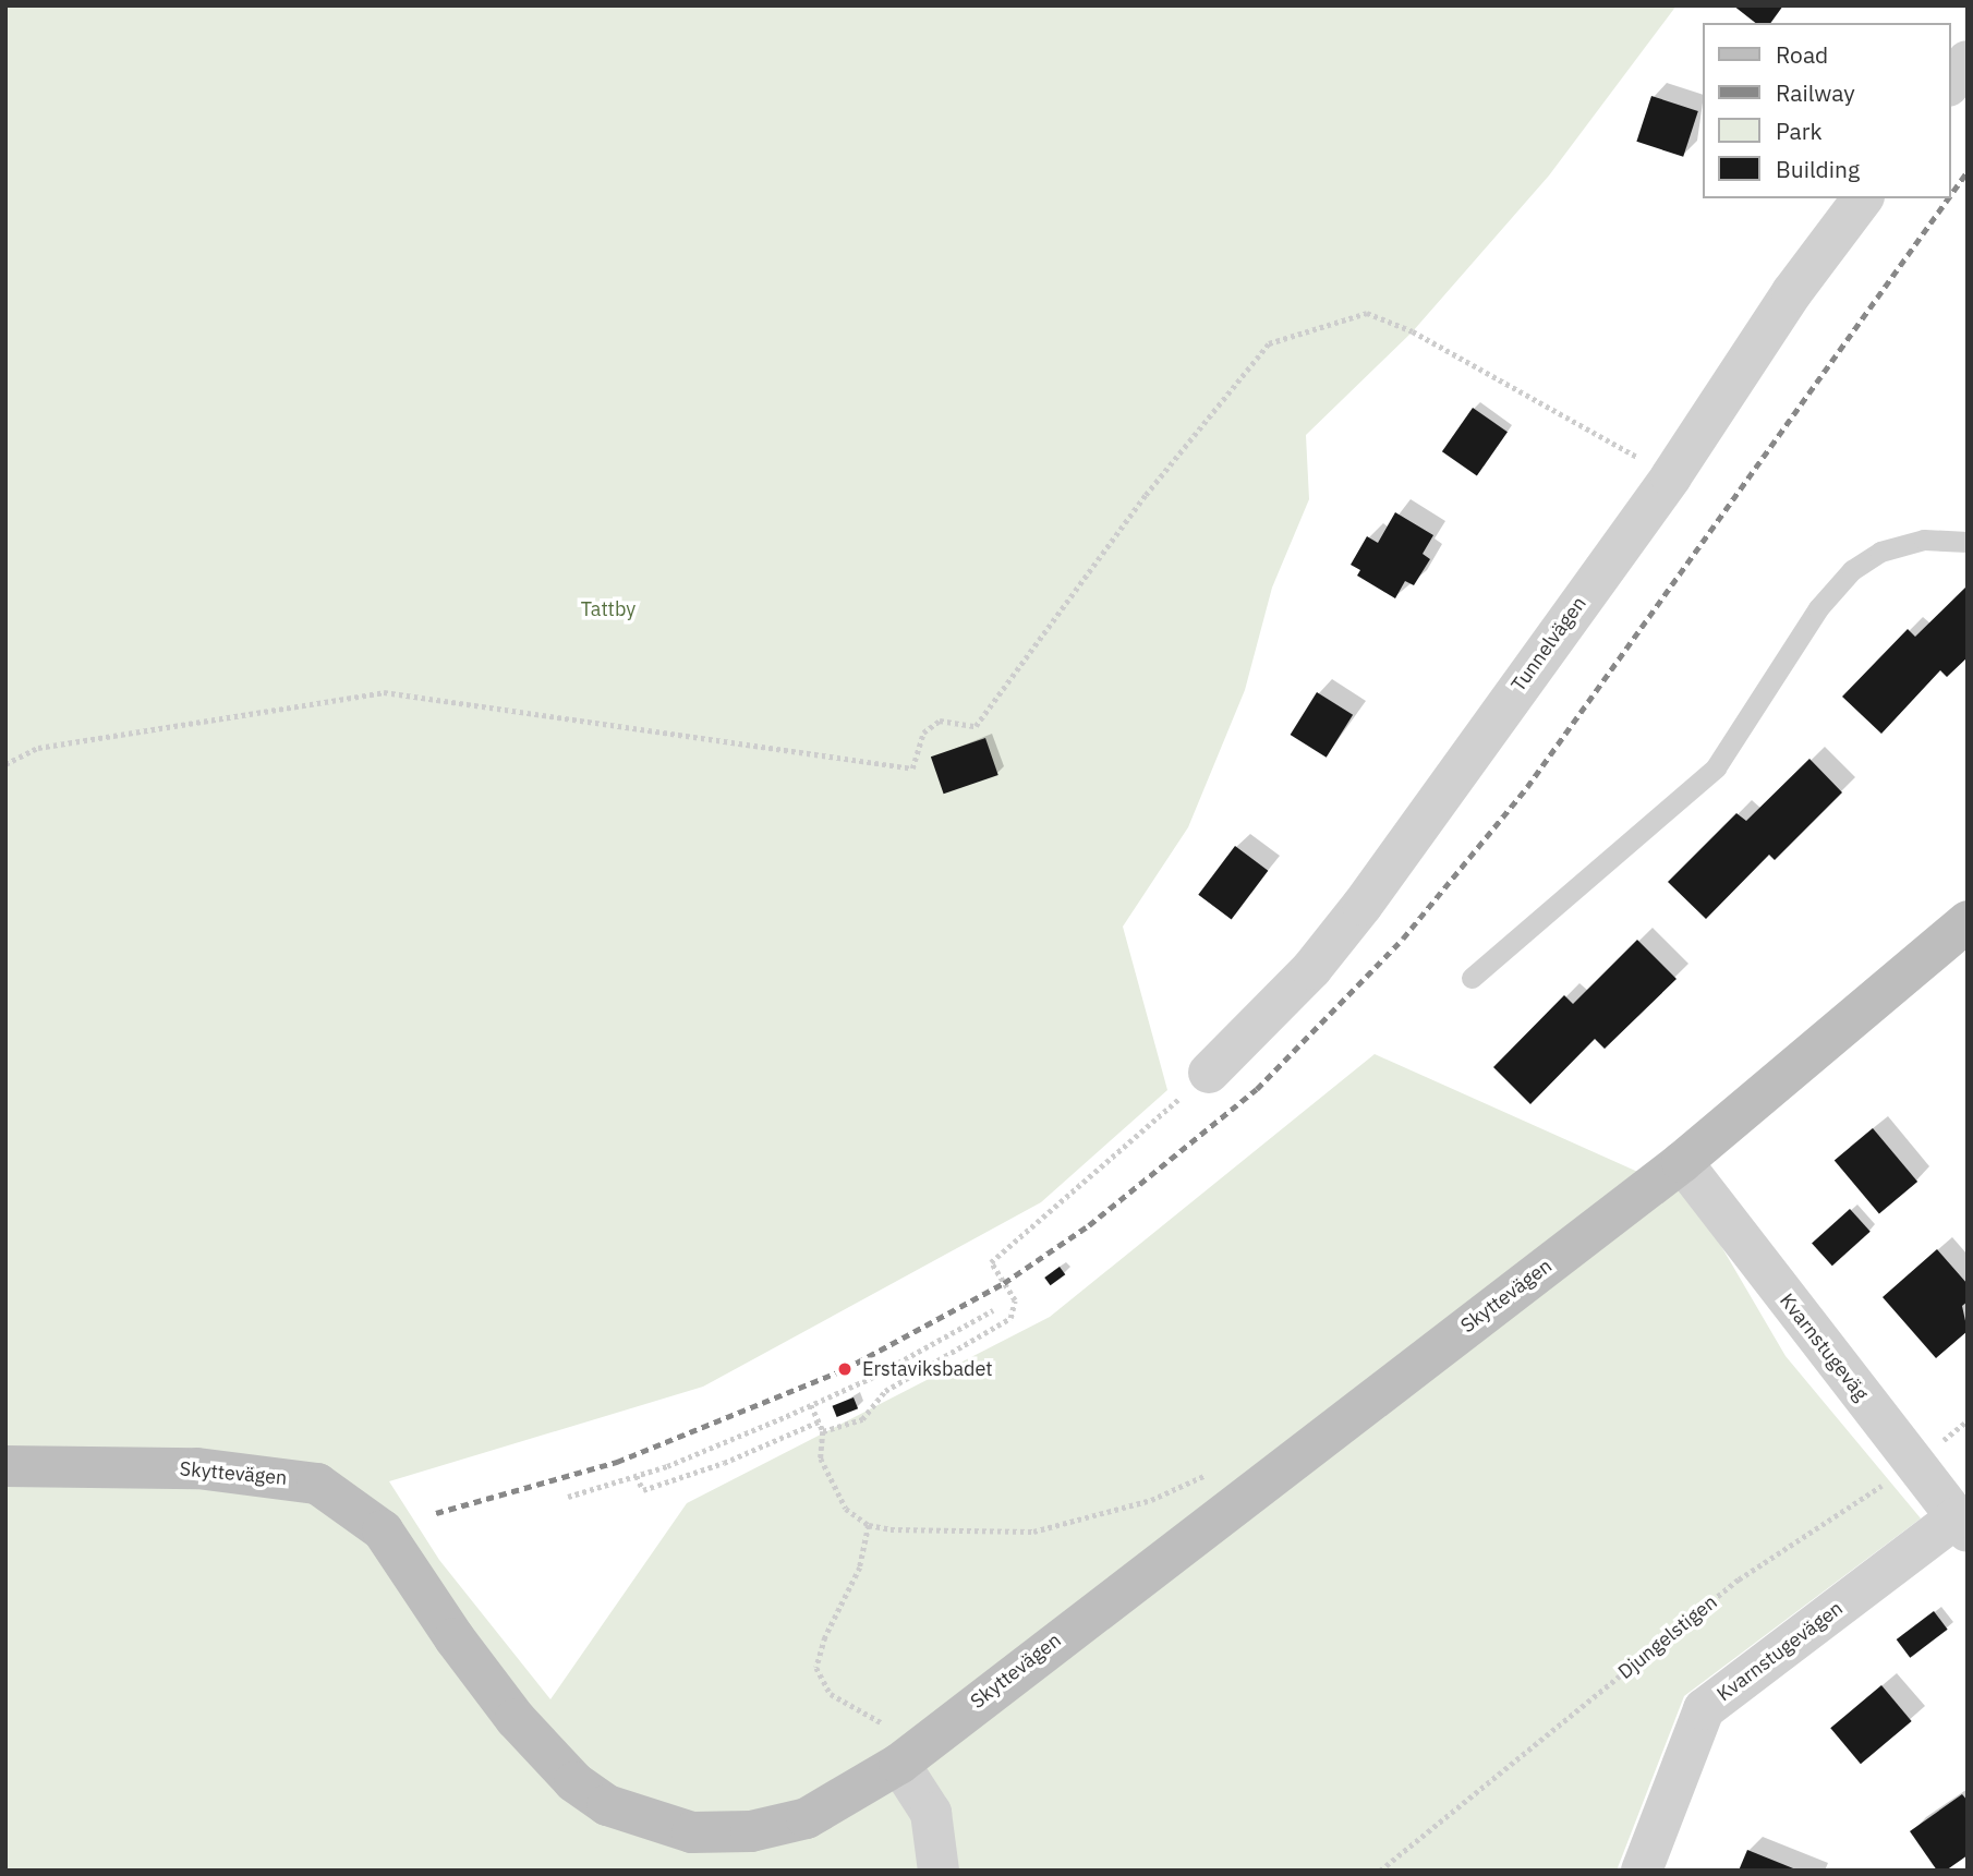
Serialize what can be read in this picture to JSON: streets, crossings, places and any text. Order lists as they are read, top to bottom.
{
  "streets": {
    "street": [
      "Tunnelvägen",
      "Skyttevägen",
      "Kvarnstugeväg",
      "Kvarnstugevägen"
    ],
    "path": ["Djungelstigen"]
  },
  "crossings": [
    ["Skyttevägen", "Kvarnstugeväg"],
    ["Kvarnstugeväg", "Djungelstigen"],
    ["Kvarnstugeväg", "Kvarnstugevägen"]
  ],
  "parks": ["Tattby"],
  "places": ["Erstaviksbadet"],
  "legend": [
    "Road",
    "Railway",
    "Park",
    "Building"
  ]
}
